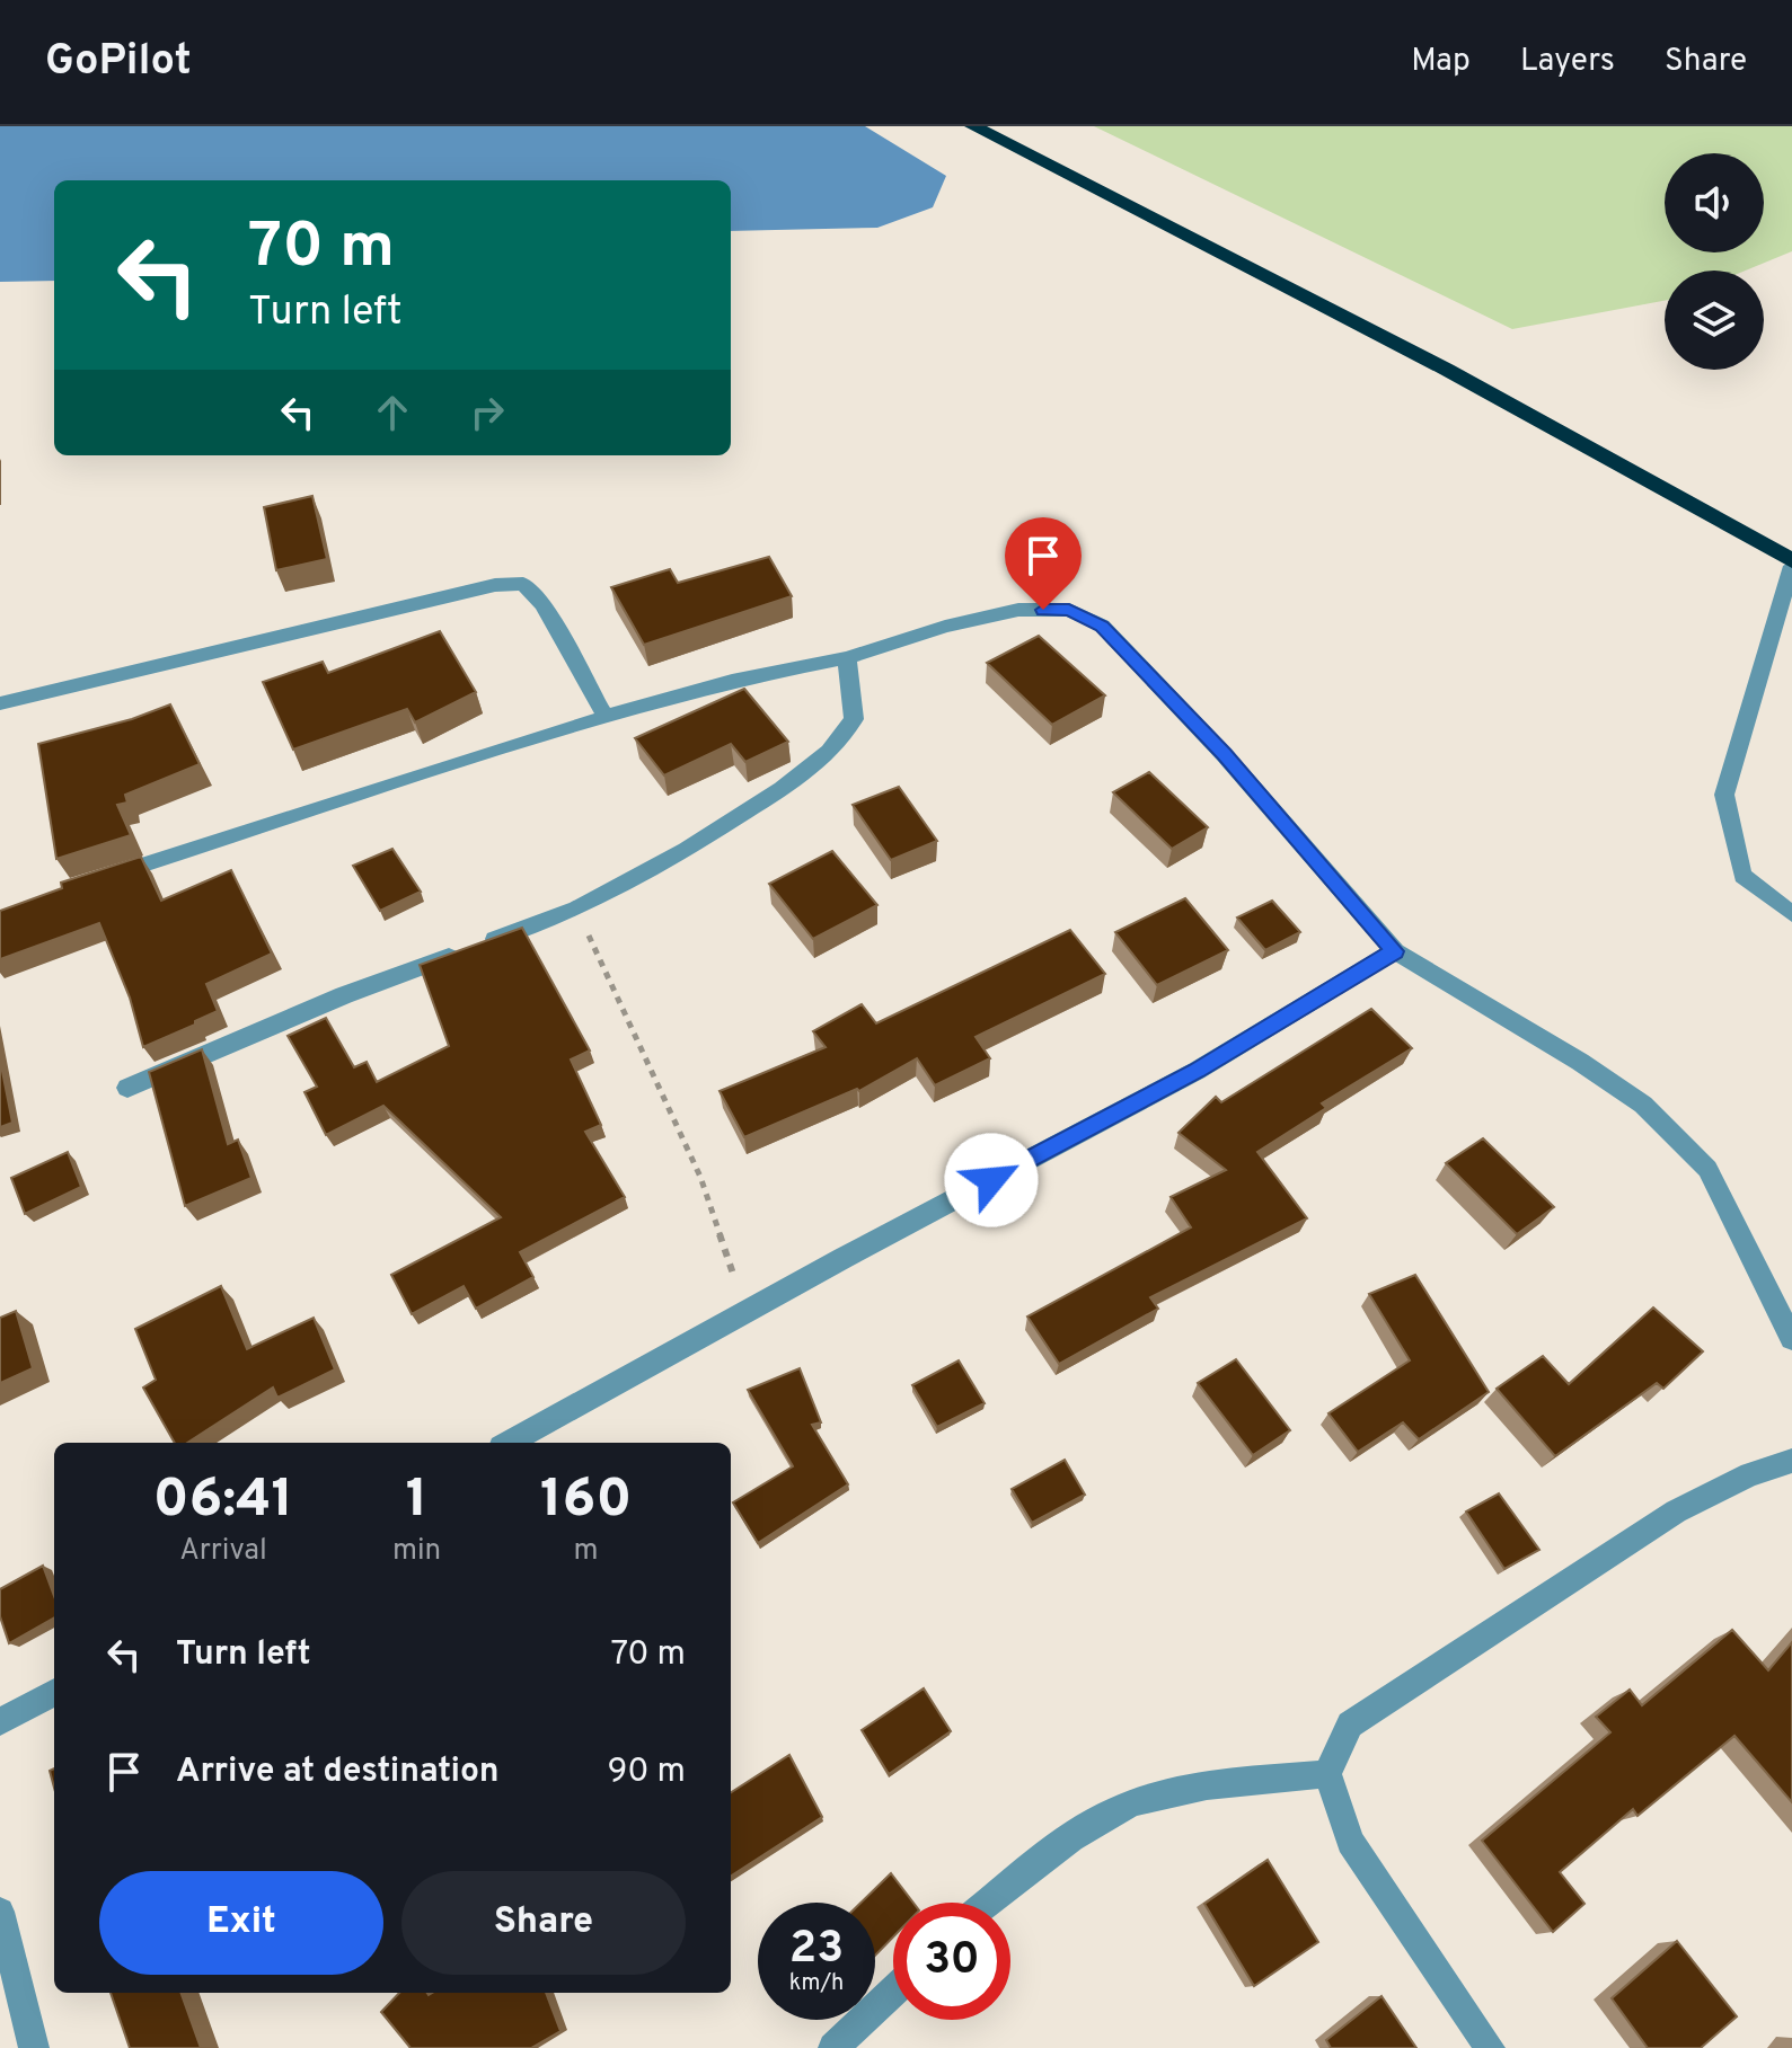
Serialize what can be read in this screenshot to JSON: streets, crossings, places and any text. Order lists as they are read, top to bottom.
{
  "page": {
    "header": "GoPilot",
    "nav": ["Map", "Layers", "Share"],
    "turn": ["70 m", "Turn left"],
    "eta": [
      "06:41",
      "Arrival",
      "1",
      "min",
      "160",
      "m"
    ],
    "list": [
      {
        "name": "Turn left",
        "value": "70 m"
      },
      {
        "name": "Arrive at destination",
        "value": "90 m"
      }
    ],
    "buttons": ["Exit", "Share"],
    "speed": "23 km/h",
    "limit": "30"
  }
}
